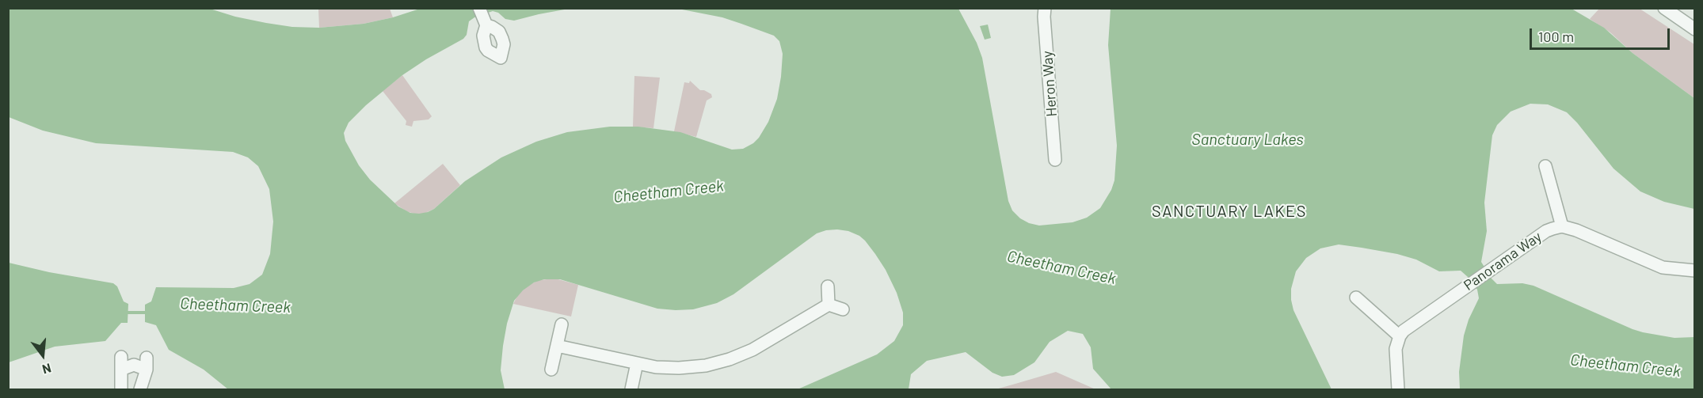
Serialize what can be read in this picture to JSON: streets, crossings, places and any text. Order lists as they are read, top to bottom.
{
  "streets": {
    "street": ["Heron Way", "Panorama Way"]
  },
  "districts": ["SANCTUARY LAKES"],
  "water": ["Sanctuary Lakes", "Cheetham Creek"],
  "scale_bar": "100 m",
  "north": "bottom"
}
